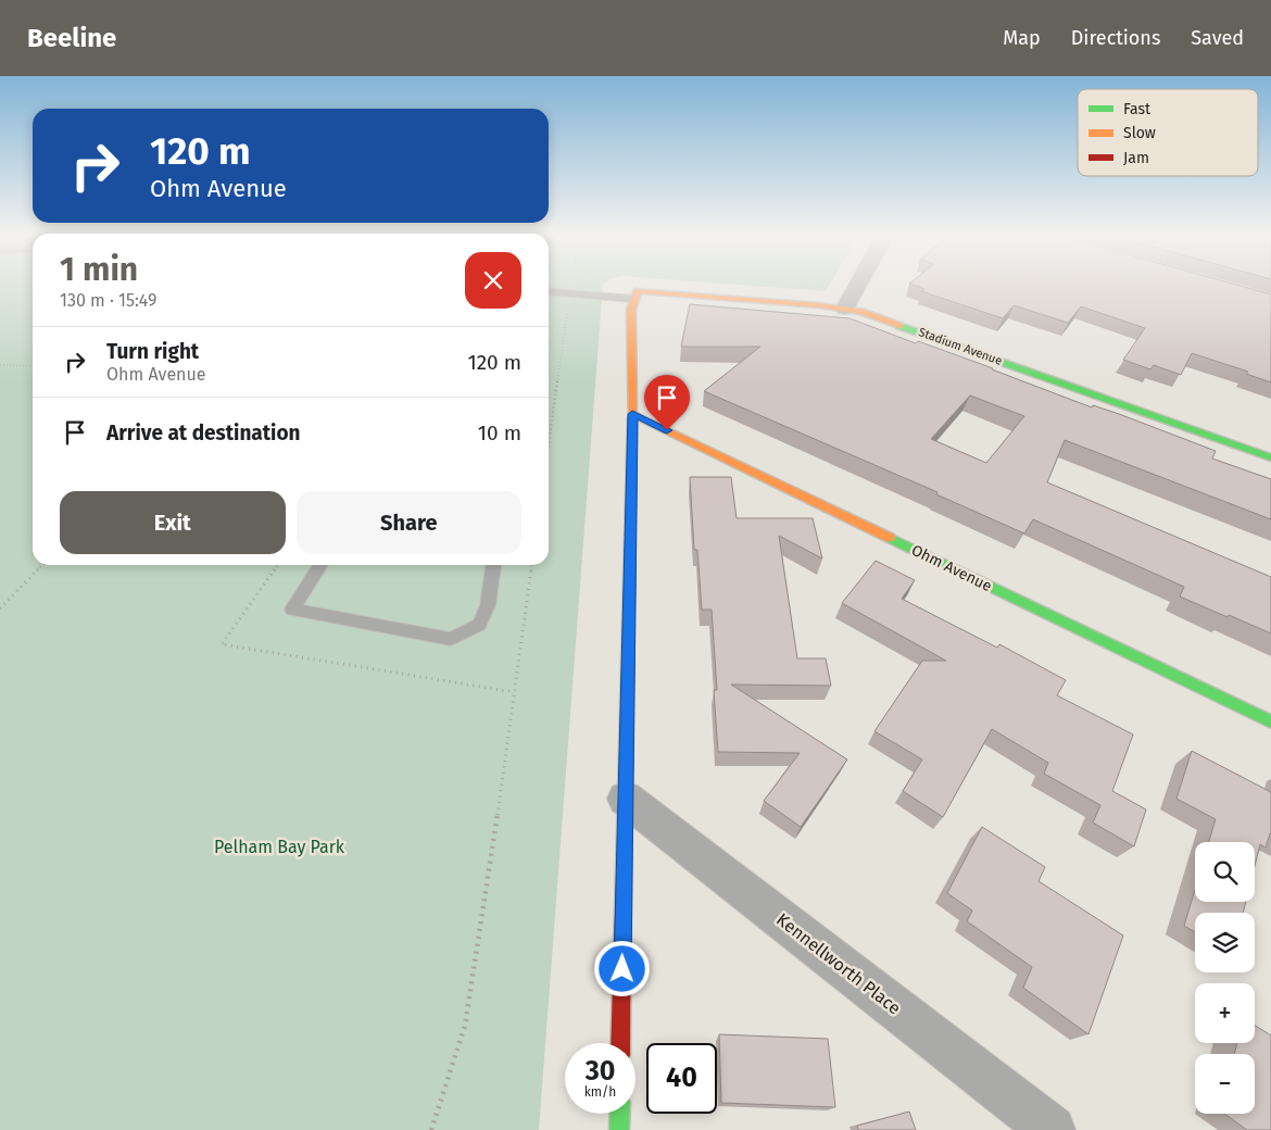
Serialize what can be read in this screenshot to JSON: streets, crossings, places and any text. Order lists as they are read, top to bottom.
{
  "streets": {
    "street": ["Stadium Avenue", "Ohm Avenue", "Kennellworth Place"]
  },
  "parks": ["Pelham Bay Park"],
  "legend": ["Fast", "Slow", "Jam"],
  "page": {
    "header": "Beeline",
    "nav": ["Map", "Directions", "Saved"],
    "turn": ["120 m", "Ohm Avenue"],
    "heading": ["1 min", "130 m · 15:49"],
    "list": [
      {
        "name": "Turn right",
        "note": "Ohm Avenue",
        "value": "120 m"
      },
      {
        "name": "Arrive at destination",
        "value": "10 m"
      }
    ],
    "buttons": ["Exit", "Share"],
    "map_buttons": ["+", "−"],
    "speed": "30 km/h",
    "limit": "40"
  }
}
